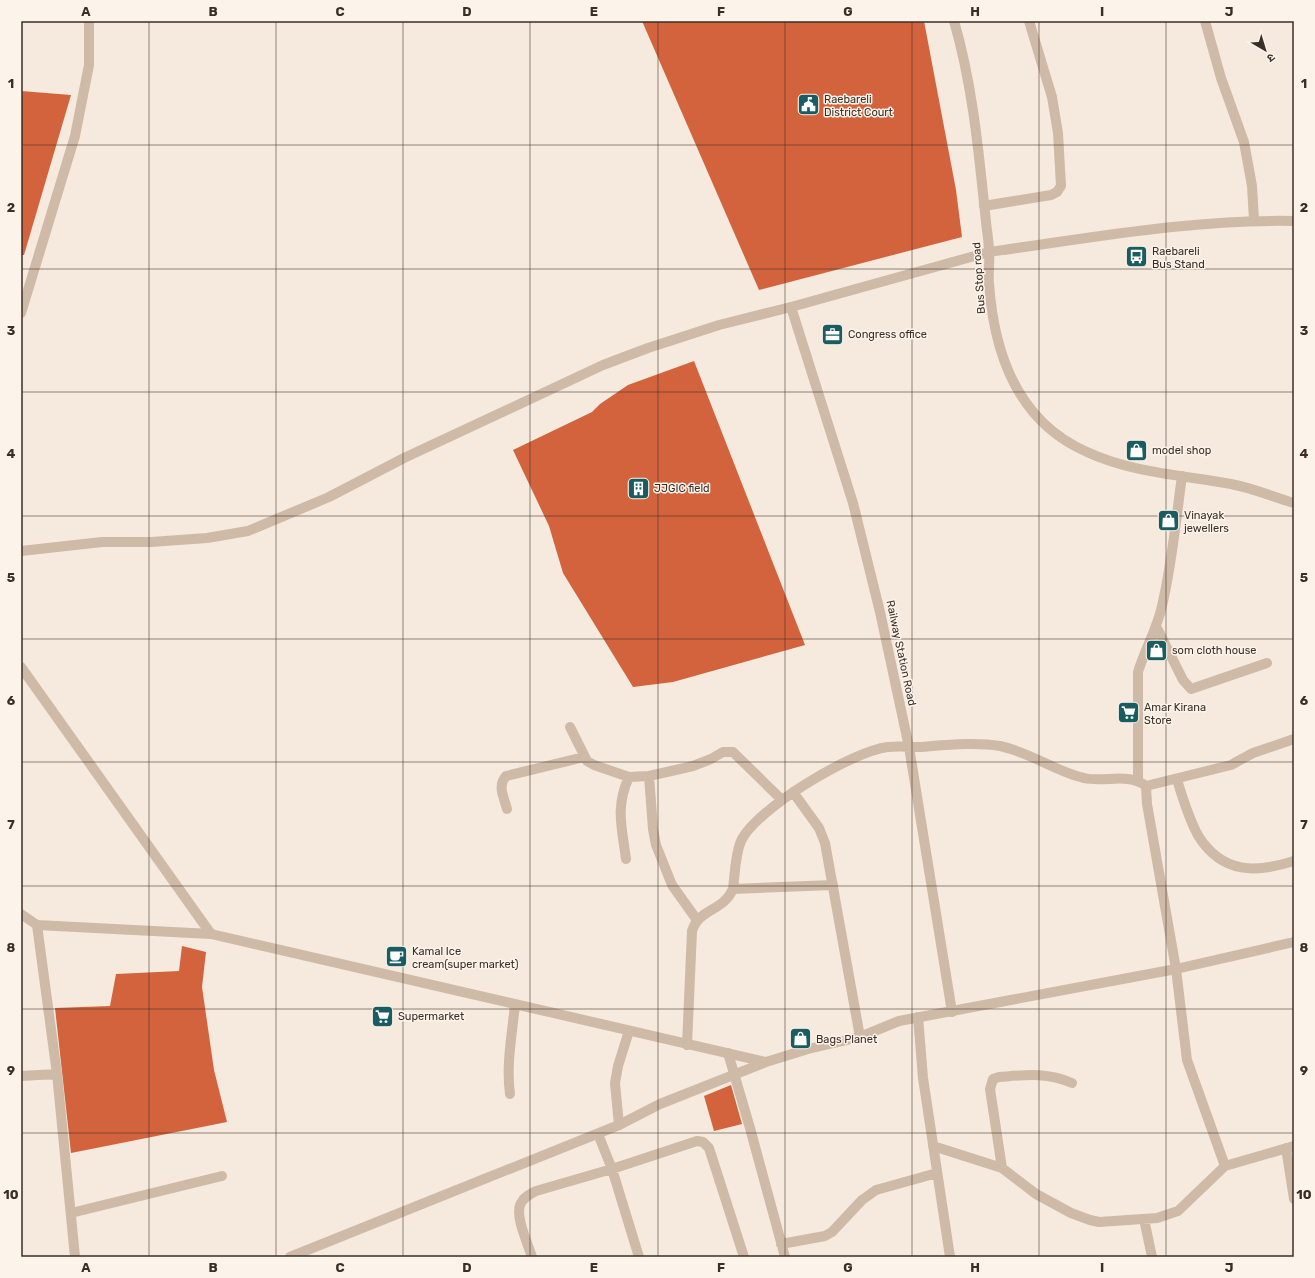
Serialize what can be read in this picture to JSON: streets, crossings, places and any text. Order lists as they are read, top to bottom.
{
  "streets": {
    "street": ["Bus Stop road", "Railway Station Road"]
  },
  "places": {
    "public building": ["Raebareli District Court"],
    "bus stop": ["Raebareli Bus Stand"],
    "office": ["Congress office"],
    "shop": [
      "model shop",
      "Vinayak jewellers",
      "som cloth house",
      "Bags Planet"
    ],
    "building": ["JJGIC field"],
    "supermarket": ["Amar Kirana Store", "Supermarket"],
    "cafe": ["Kamal Ice cream(super market)"]
  },
  "north": "bottom right",
  "grid": {
    "columns": [
      "A",
      "B",
      "C",
      "D",
      "E",
      "F",
      "G",
      "H",
      "I",
      "J"
    ],
    "rows": [
      "1",
      "2",
      "3",
      "4",
      "5",
      "6",
      "7",
      "8",
      "9",
      "10"
    ]
  }
}
